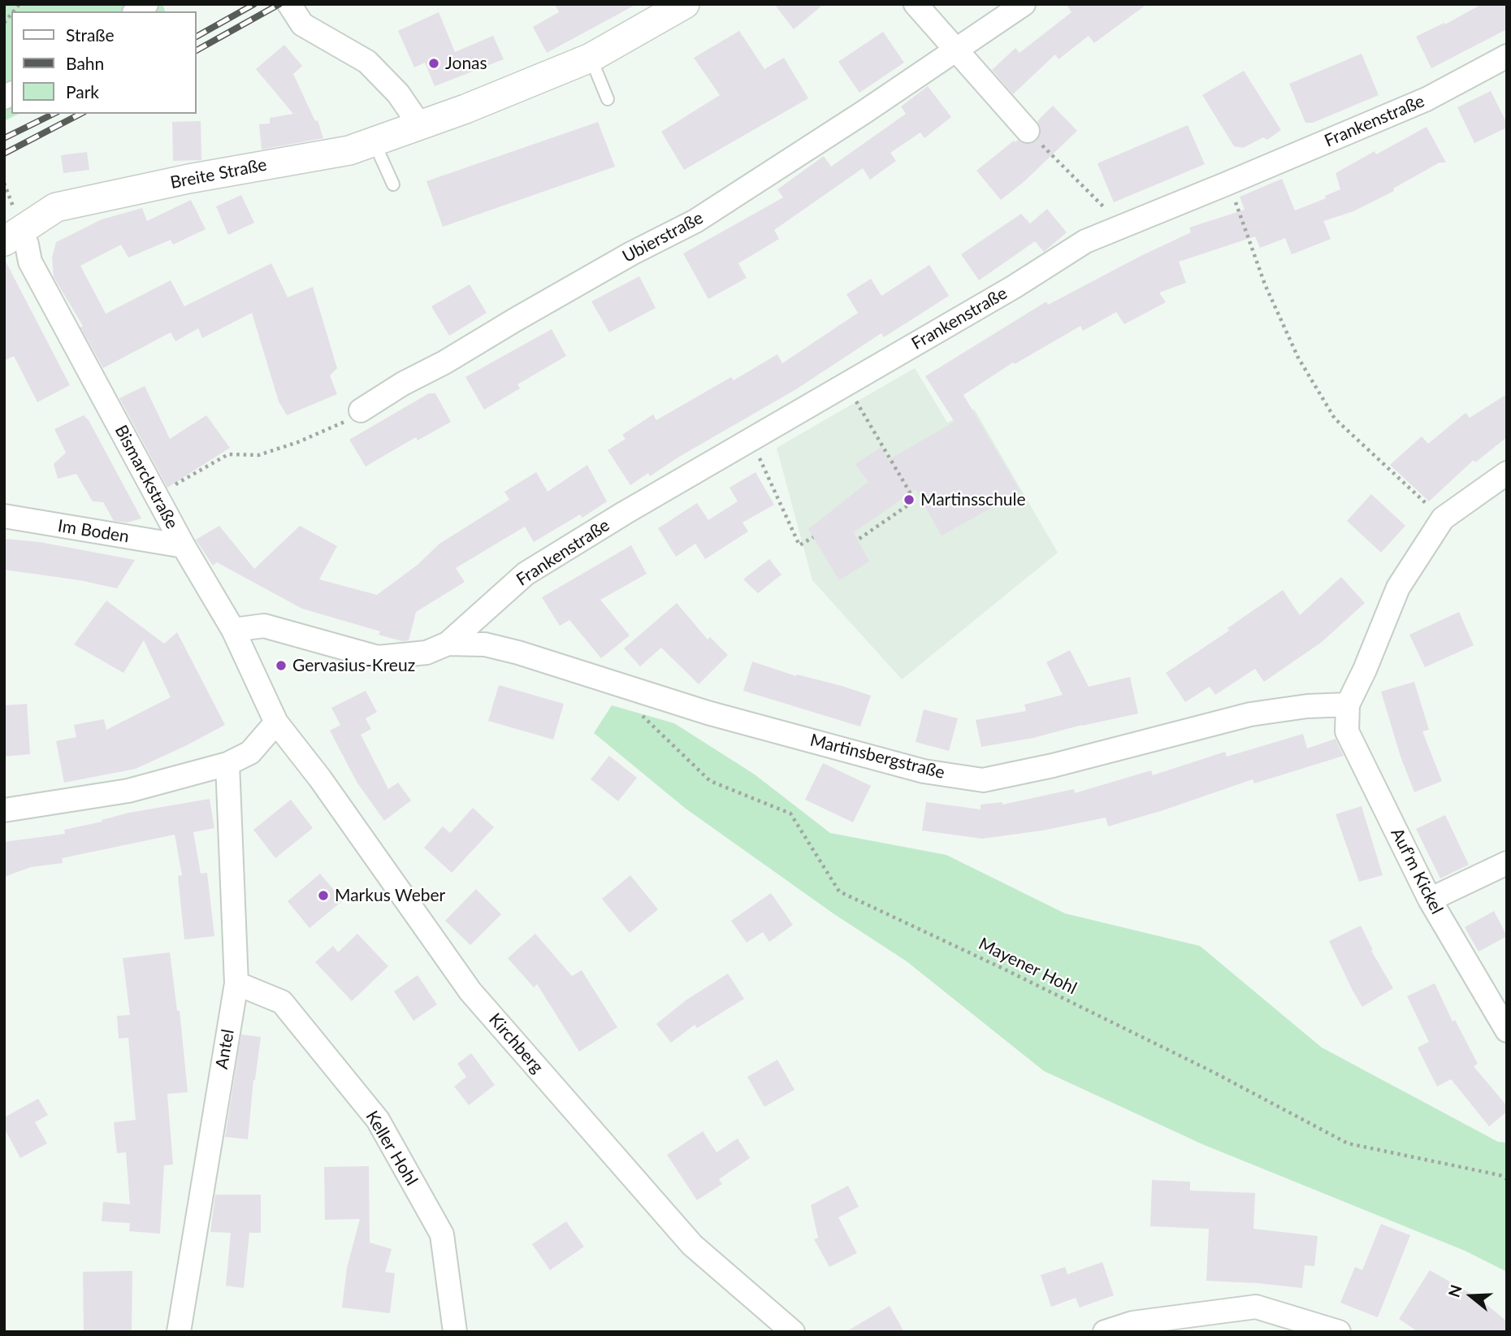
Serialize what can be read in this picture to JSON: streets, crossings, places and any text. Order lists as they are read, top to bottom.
{
  "streets": {
    "street": [
      "Frankenstraße",
      "Breite Straße",
      "Ubierstraße",
      "Bismarckstraße",
      "Im Boden",
      "Martinsbergstraße",
      "Auf'm Kickel",
      "Kirchberg",
      "Antel",
      "Keller Hohl"
    ],
    "path": ["Mayener Hohl"]
  },
  "crossings": [
    ["Frankenstraße", "Martinsbergstraße"],
    ["Breite Straße", "Bismarckstraße"],
    ["Bismarckstraße", "Im Boden"],
    ["Bismarckstraße", "Martinsbergstraße"],
    ["Bismarckstraße", "Kirchberg"],
    ["Martinsbergstraße", "Auf'm Kickel"],
    ["Antel", "Keller Hohl"]
  ],
  "places": [
    "Jonas",
    "Martinsschule",
    "Gervasius-Kreuz",
    "Markus Weber"
  ],
  "legend": ["Straße", "Bahn", "Park"],
  "north": "left"
}
